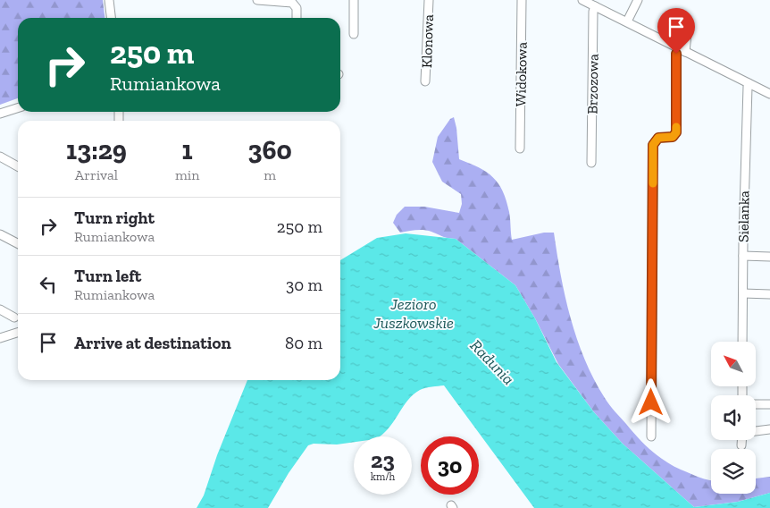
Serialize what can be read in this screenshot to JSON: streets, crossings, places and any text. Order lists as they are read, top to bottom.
{
  "streets": {
    "street": [
      "Klonowa",
      "Widokowa",
      "Brzozowa",
      "Sielanka"
    ]
  },
  "water": ["Jezioro Juszkowskie", "Radunia"],
  "north": "top left",
  "page": {
    "turn": ["250 m", "Rumiankowa"],
    "eta": [
      "13:29",
      "Arrival",
      "1",
      "min",
      "360",
      "m"
    ],
    "list": [
      {
        "name": "Turn right",
        "note": "Rumiankowa",
        "value": "250 m"
      },
      {
        "name": "Turn left",
        "note": "Rumiankowa",
        "value": "30 m"
      },
      {
        "name": "Arrive at destination",
        "value": "80 m"
      }
    ],
    "speed": "23 km/h",
    "limit": "30"
  }
}
